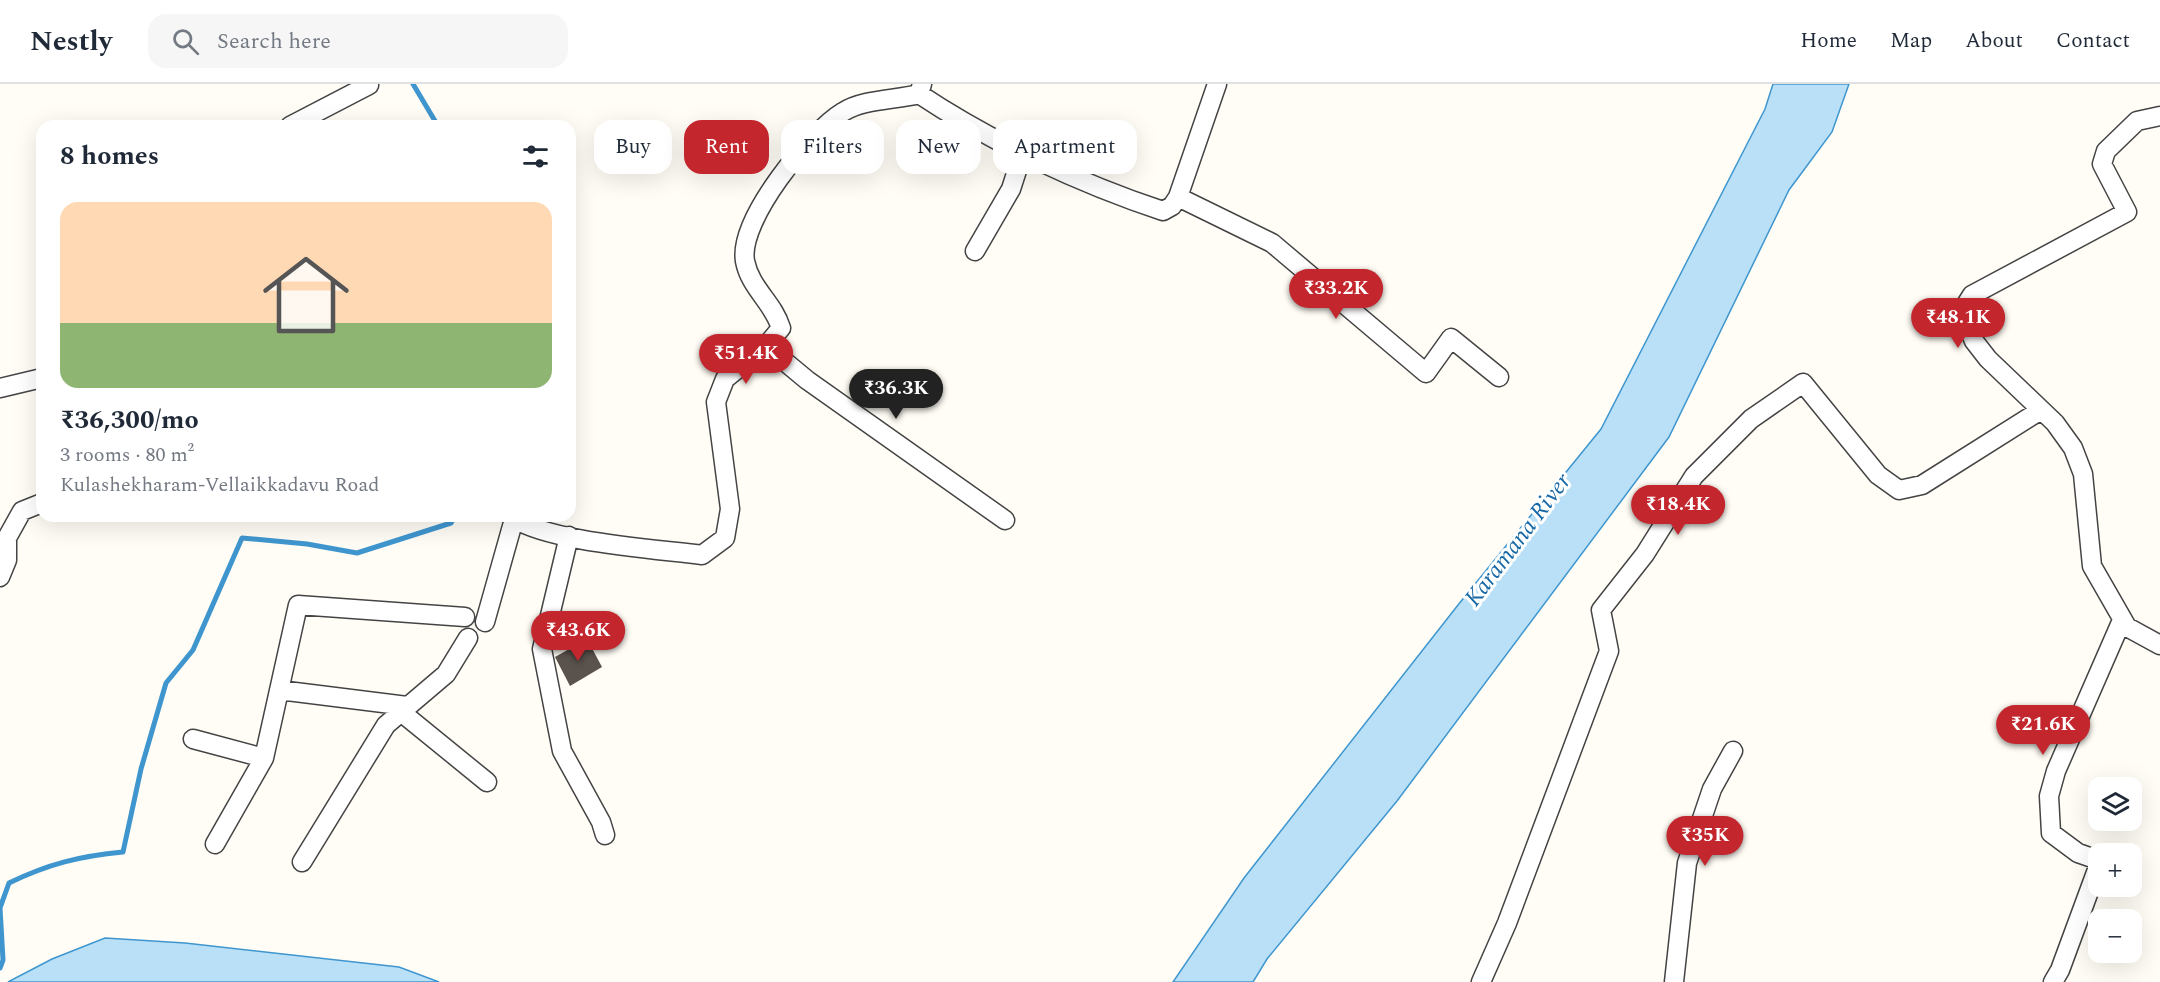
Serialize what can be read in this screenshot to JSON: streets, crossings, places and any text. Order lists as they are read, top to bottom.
{
  "water": ["Karamana River"],
  "page": {
    "header": "Nestly",
    "search": "Search here",
    "nav": [
      "Home",
      "Map",
      "About",
      "Contact"
    ],
    "chip": [
      "Buy",
      "Rent",
      "Filters",
      "New",
      "Apartment"
    ],
    "heading": "8 homes",
    "list": [
      {
        "name": "₹36,300/mo",
        "note": "3 rooms · 80 m² · Kulashekharam-Vellaikkadavu Road"
      }
    ],
    "price": [
      "₹33.2K",
      "₹48.1K",
      "₹51.4K",
      "₹36.3K",
      "₹18.4K",
      "₹43.6K",
      "₹21.6K",
      "₹35K"
    ],
    "map_buttons": ["+", "−"]
  }
}
